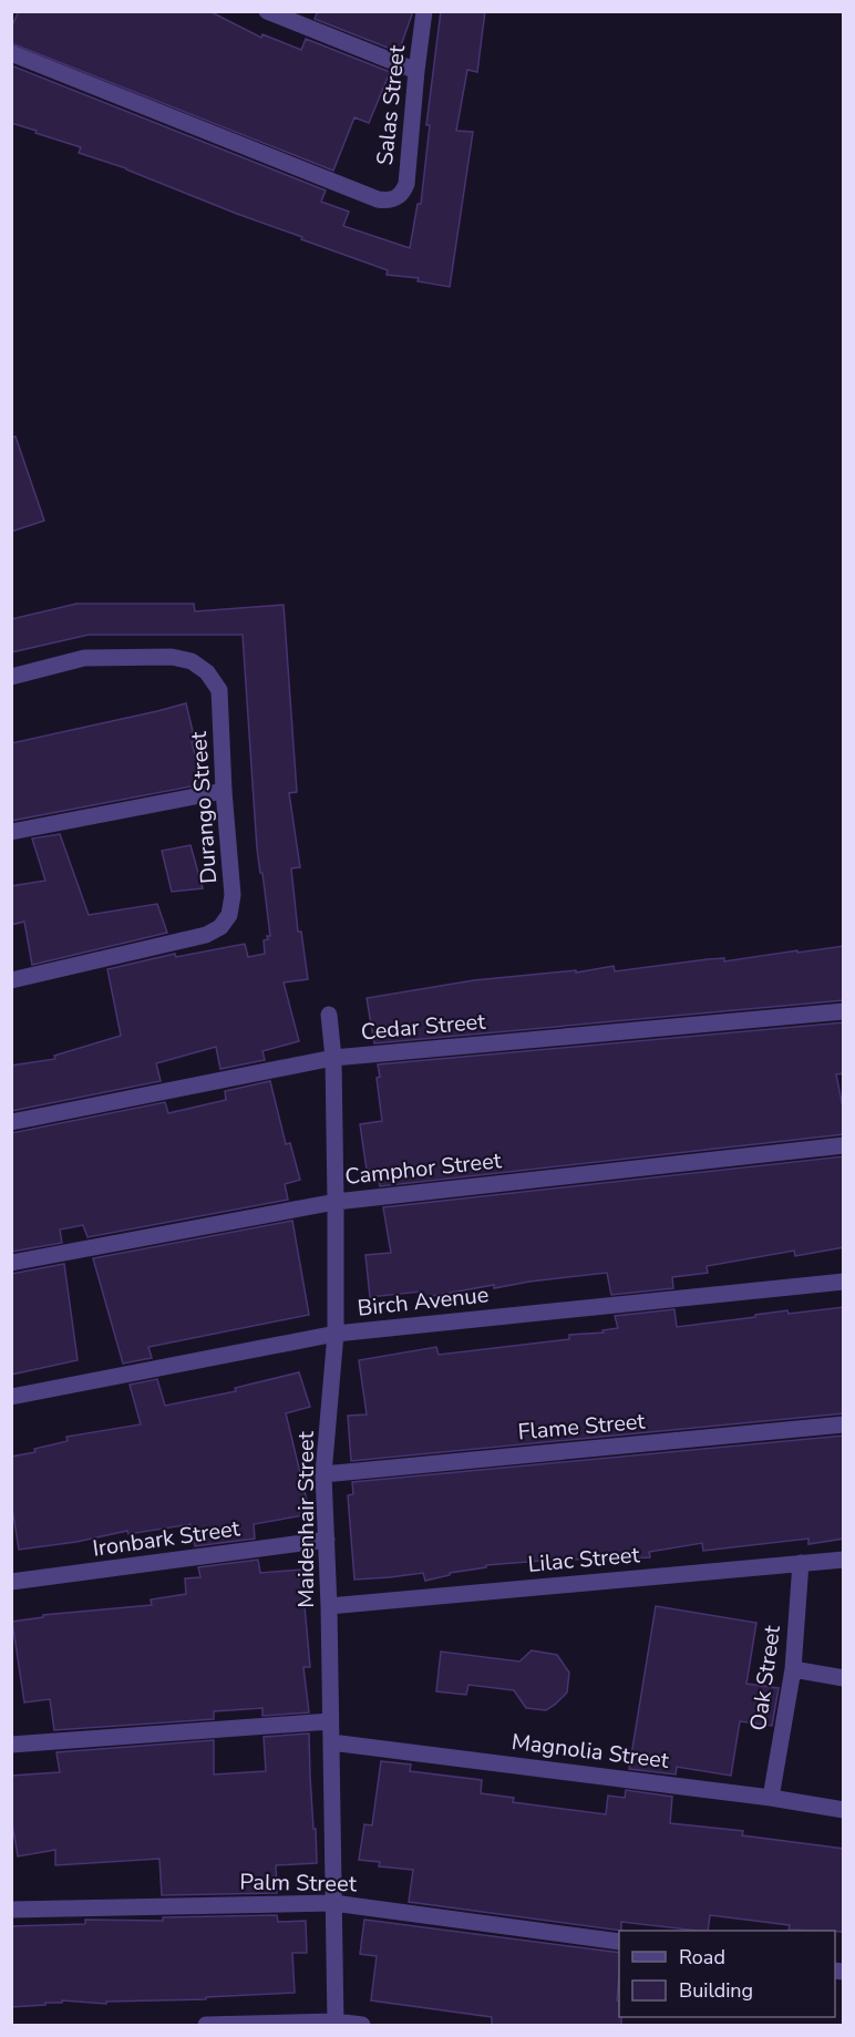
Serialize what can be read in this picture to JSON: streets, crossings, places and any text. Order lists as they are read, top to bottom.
{
  "streets": {
    "street": [
      "Salas Street",
      "Durango Street",
      "Cedar Street",
      "Camphor Street",
      "Birch Avenue",
      "Flame Street",
      "Maidenhair Street",
      "Ironbark Street",
      "Lilac Street",
      "Oak Street",
      "Magnolia Street",
      "Palm Street"
    ]
  },
  "crossings": [
    ["Cedar Street", "Maidenhair Street"],
    ["Camphor Street", "Maidenhair Street"],
    ["Birch Avenue", "Maidenhair Street"],
    ["Flame Street", "Maidenhair Street"],
    ["Maidenhair Street", "Ironbark Street"],
    ["Maidenhair Street", "Lilac Street"],
    ["Maidenhair Street", "Magnolia Street"],
    ["Maidenhair Street", "Palm Street"],
    ["Lilac Street", "Oak Street"],
    ["Oak Street", "Magnolia Street"]
  ],
  "legend": ["Road", "Building"]
}
